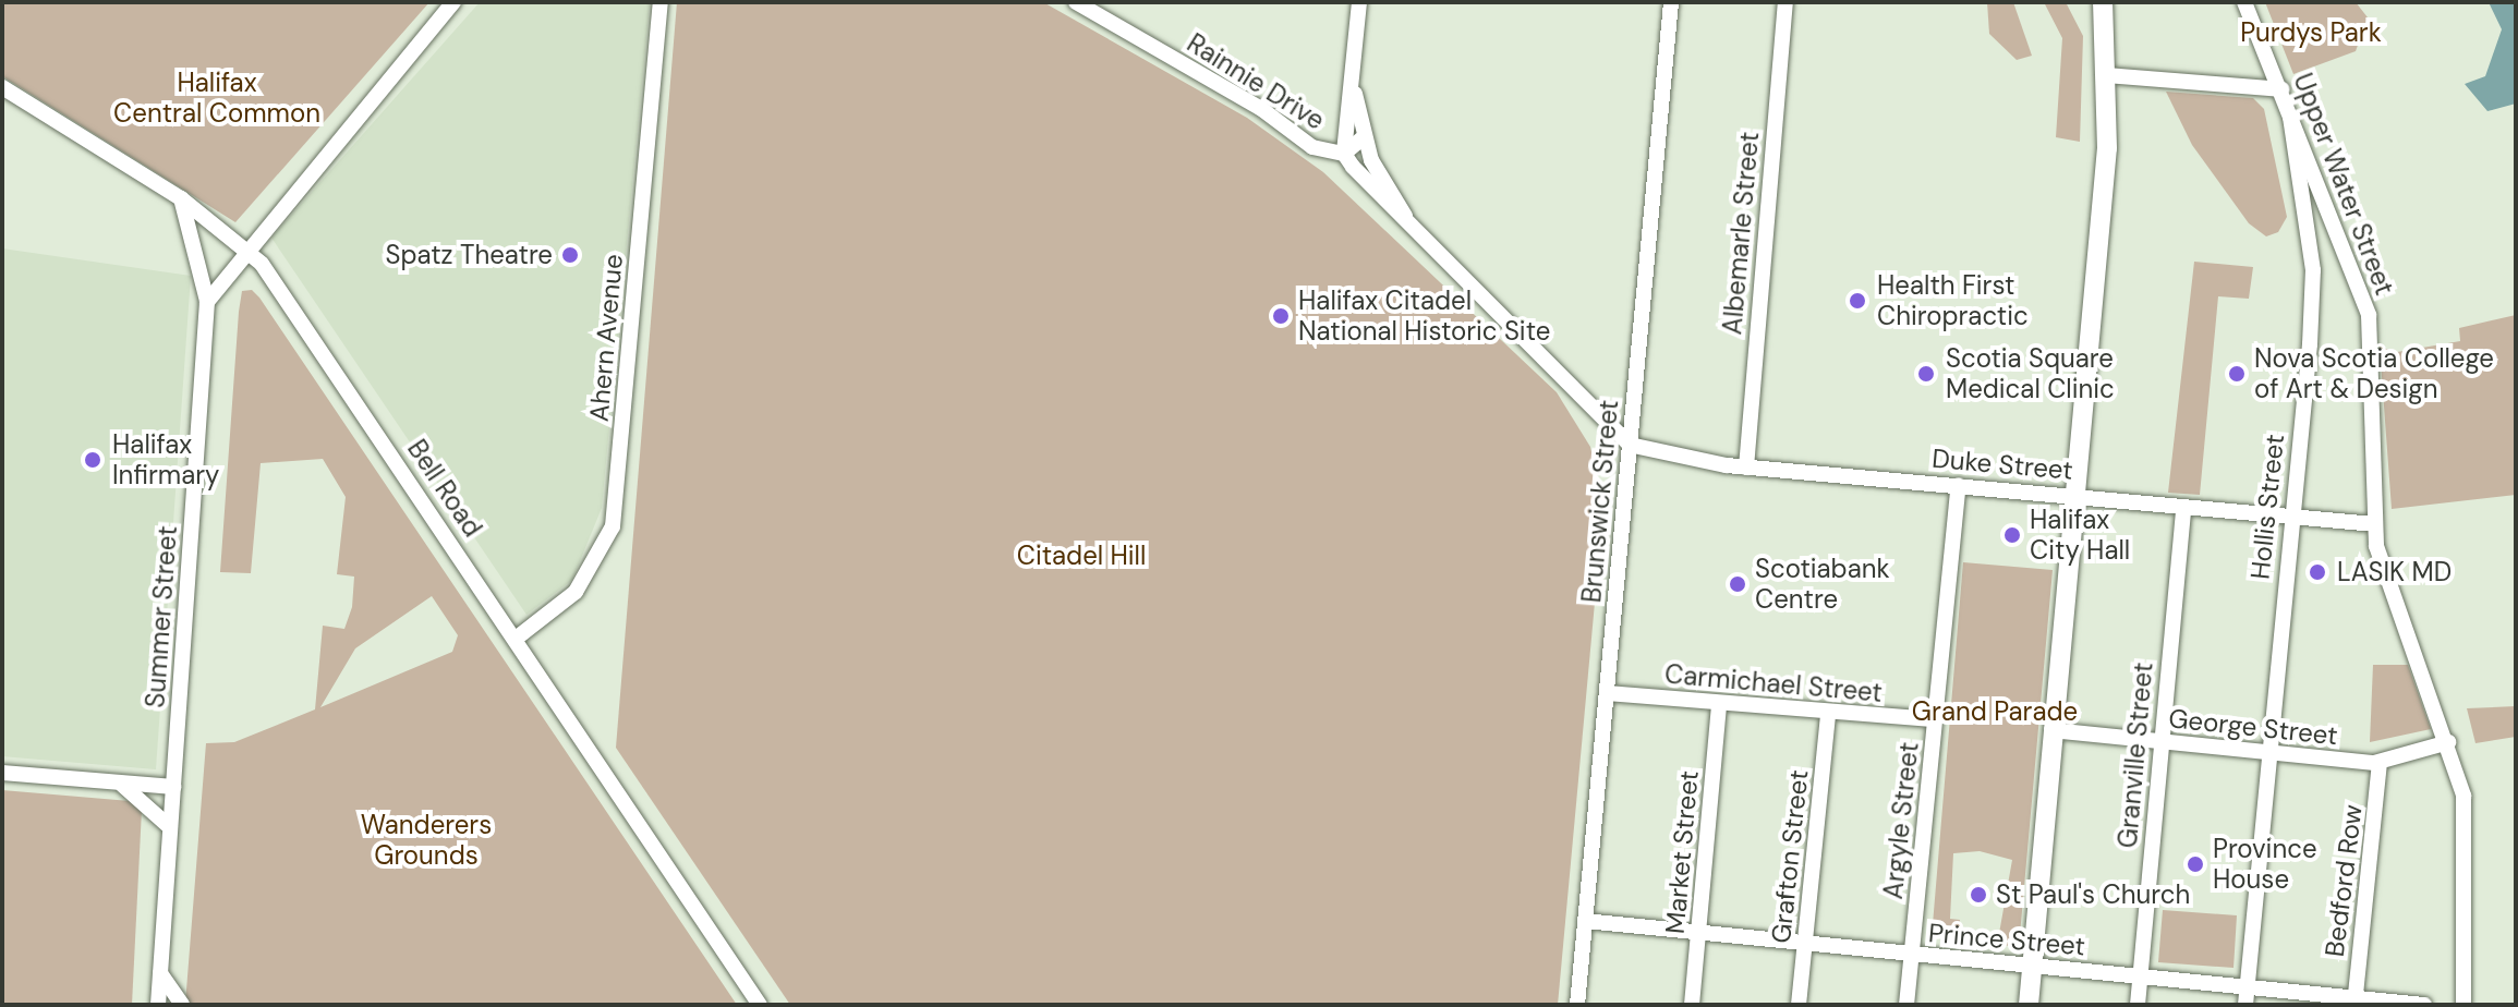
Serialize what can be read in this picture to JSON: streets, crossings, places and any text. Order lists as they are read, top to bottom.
{
  "streets": {
    "street": [
      "Rainnie Drive",
      "Upper Water Street",
      "Albemarle Street",
      "Ahern Avenue",
      "Duke Street",
      "Bell Road",
      "Brunswick Street",
      "Hollis Street",
      "Summer Street",
      "Carmichael Street",
      "George Street",
      "Granville Street",
      "Argyle Street",
      "Market Street",
      "Grafton Street",
      "Bedford Row",
      "Prince Street"
    ]
  },
  "crossings": [
    ["Upper Water Street", "Duke Street"],
    ["Upper Water Street", "Hollis Street"],
    ["Upper Water Street", "George Street"],
    ["Albemarle Street", "Duke Street"],
    ["Ahern Avenue", "Bell Road"],
    ["Duke Street", "Brunswick Street"],
    ["Duke Street", "Hollis Street"],
    ["Duke Street", "Granville Street"],
    ["Duke Street", "Argyle Street"],
    ["Brunswick Street", "Carmichael Street"],
    ["Brunswick Street", "Prince Street"],
    ["Hollis Street", "George Street"],
    ["Hollis Street", "Prince Street"],
    ["Carmichael Street", "Argyle Street"],
    ["Carmichael Street", "Market Street"],
    ["Carmichael Street", "Grafton Street"],
    ["George Street", "Granville Street"],
    ["George Street", "Bedford Row"],
    ["Granville Street", "Prince Street"],
    ["Argyle Street", "Prince Street"],
    ["Market Street", "Prince Street"],
    ["Grafton Street", "Prince Street"],
    ["Bedford Row", "Prince Street"]
  ],
  "parks": [
    "Purdys Park",
    "Halifax Central Common",
    "Citadel Hill",
    "Grand Parade",
    "Wanderers Grounds"
  ],
  "places": [
    "Spatz Theatre",
    "Health First Chiropractic",
    "Halifax Citadel National Historic Site",
    "Scotia Square Medical Clinic",
    "Nova Scotia College of Art & Design",
    "Halifax Infirmary",
    "Halifax City Hall",
    "LASIK MD",
    "Scotiabank Centre",
    "Province House",
    "St Paul's Church"
  ]
}
